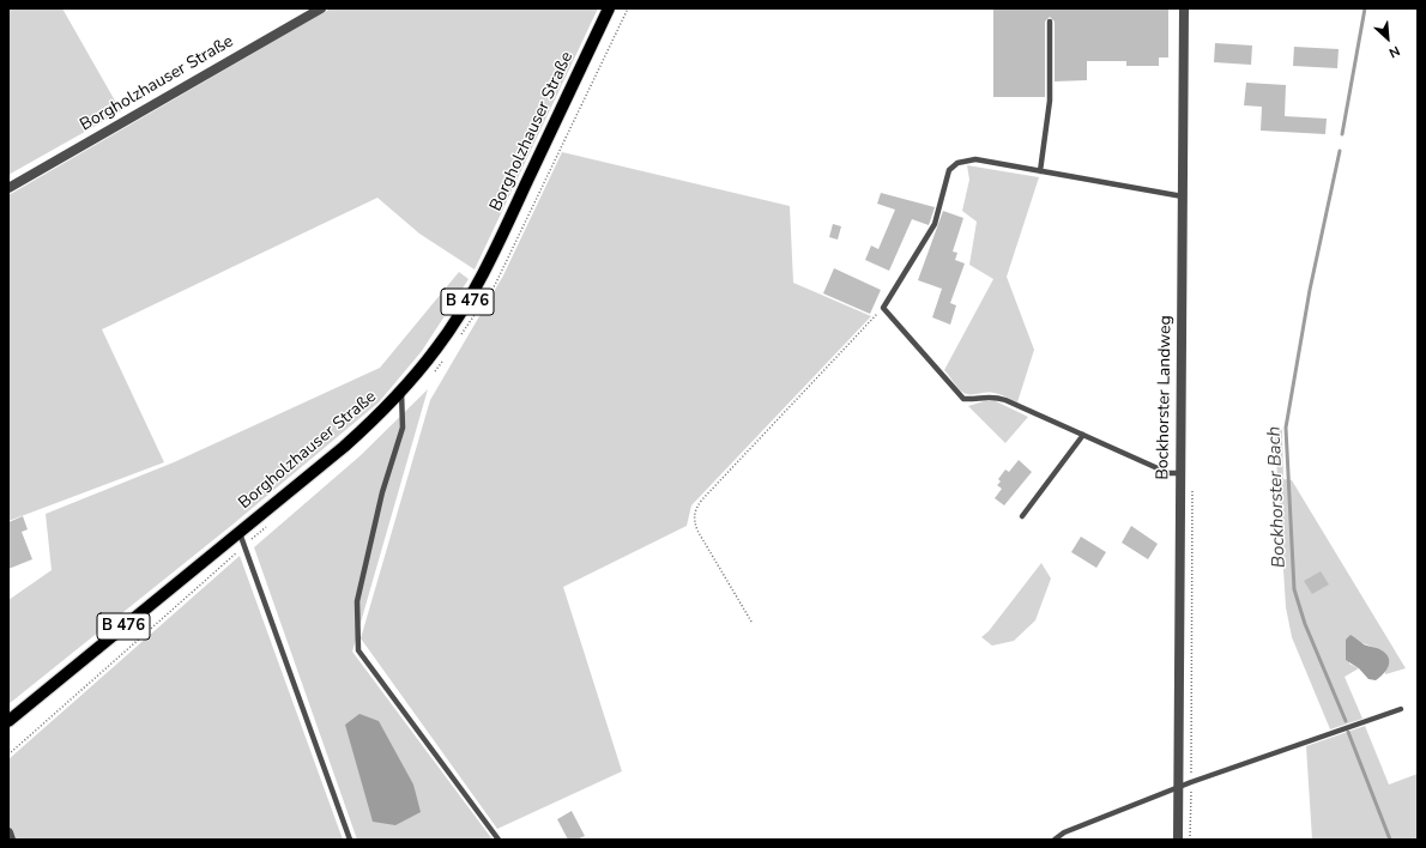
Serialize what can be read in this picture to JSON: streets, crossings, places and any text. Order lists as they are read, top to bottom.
{
  "streets": {
    "main road": ["Borgholzhauser Straße", "B 476"],
    "street": ["Bockhorster Landweg"]
  },
  "water": ["Bockhorster Bach"],
  "north": "bottom right"
}
